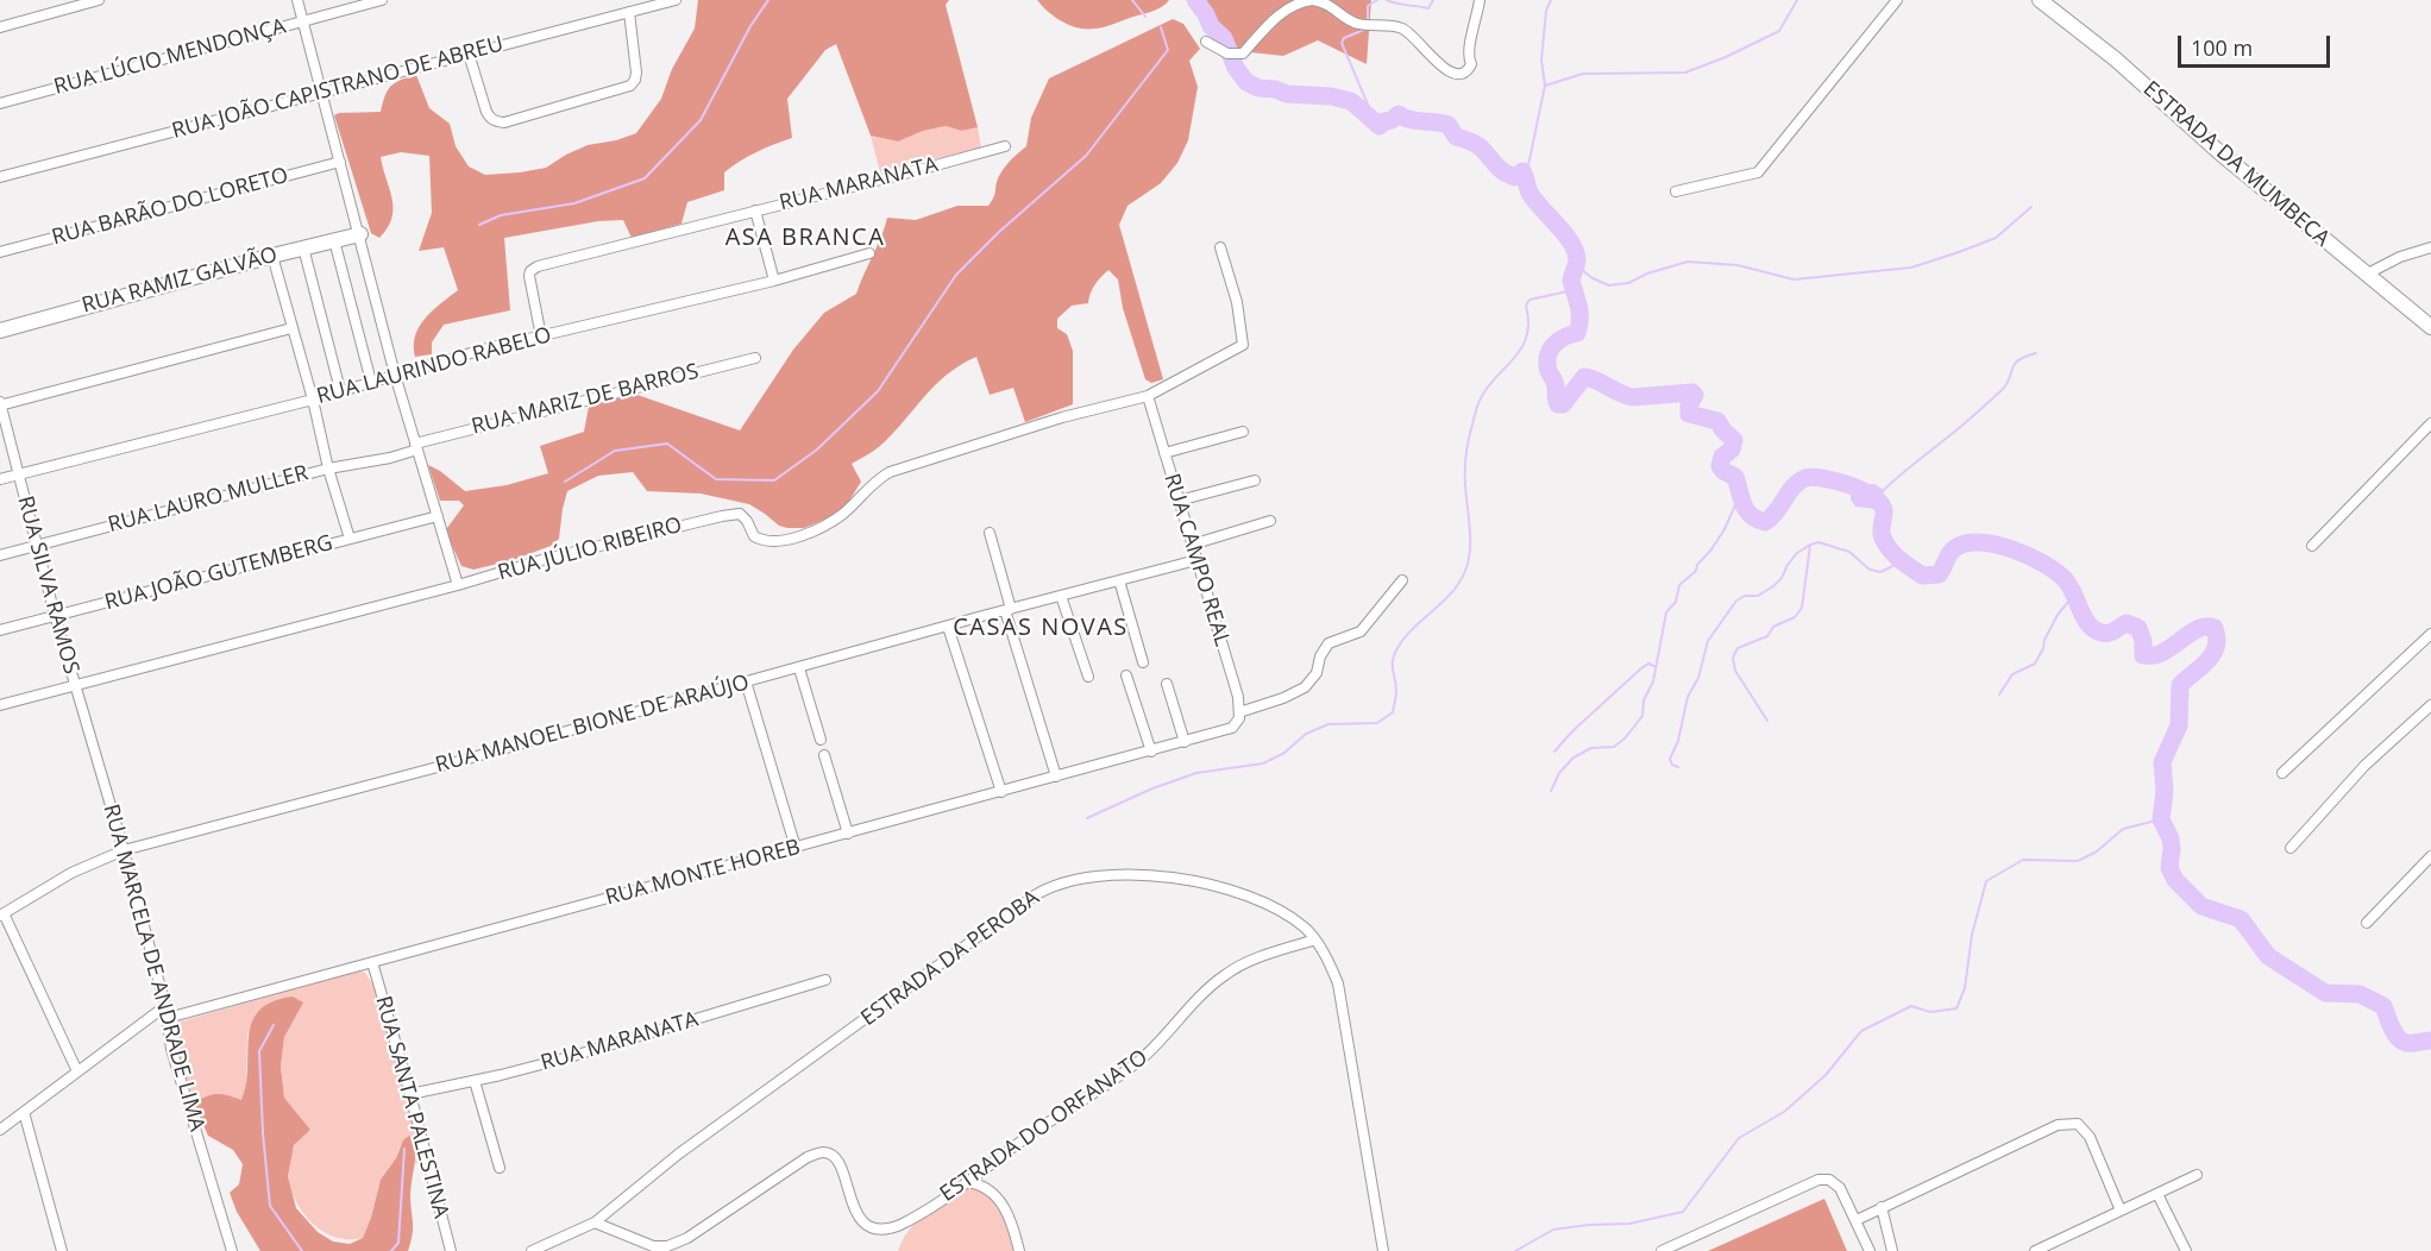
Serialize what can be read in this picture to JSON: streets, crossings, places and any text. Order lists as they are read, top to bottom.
{
  "streets": {
    "main road": ["ESTRADA DA MUMBECA", "RUA RAMIZ GALVÃO"],
    "street": [
      "RUA LÚCIO MENDONÇA",
      "RUA JOÃO CAPISTRANO DE ABREU",
      "RUA MARANATA",
      "RUA BARÃO DO LORETO",
      "RUA LAURINDO RABELO",
      "RUA MARIZ DE BARROS",
      "RUA LAURO MULLER",
      "RUA JÚLIO RIBEIRO",
      "RUA CAMPO REAL",
      "RUA JOÃO GUTEMBERG",
      "RUA SILVA RAMOS",
      "RUA MANOEL BIONE DE ARAÚJO",
      "RUA MONTE HOREB",
      "ESTRADA DA PEROBA",
      "RUA MARCELA DE ANDRADE LIMA",
      "RUA SANTA PALESTINA",
      "ESTRADA DO ORFANATO"
    ]
  },
  "crossings": [
    ["RUA MARANATA", "RUA LAURINDO RABELO"],
    ["RUA MARANATA", "RUA SANTA PALESTINA"],
    ["RUA LAURINDO RABELO", "RUA SILVA RAMOS"],
    ["RUA MARIZ DE BARROS", "RUA LAURO MULLER"],
    ["RUA LAURO MULLER", "RUA SILVA RAMOS"],
    ["RUA JÚLIO RIBEIRO", "RUA CAMPO REAL"],
    ["RUA JÚLIO RIBEIRO", "RUA SILVA RAMOS"],
    ["RUA JÚLIO RIBEIRO", "RUA MARCELA DE ANDRADE LIMA"],
    ["RUA CAMPO REAL", "RUA MANOEL BIONE DE ARAÚJO"],
    ["RUA CAMPO REAL", "RUA MONTE HOREB"],
    ["RUA JOÃO GUTEMBERG", "RUA SILVA RAMOS"],
    ["RUA SILVA RAMOS", "RUA MARCELA DE ANDRADE LIMA"],
    ["RUA MANOEL BIONE DE ARAÚJO", "RUA MARCELA DE ANDRADE LIMA"],
    ["RUA MONTE HOREB", "RUA MARCELA DE ANDRADE LIMA"],
    ["RUA MONTE HOREB", "RUA SANTA PALESTINA"],
    ["ESTRADA DA PEROBA", "ESTRADA DO ORFANATO"]
  ],
  "districts": ["ASA BRANCA", "CASAS NOVAS"],
  "scale_bar": "100 m"
}
